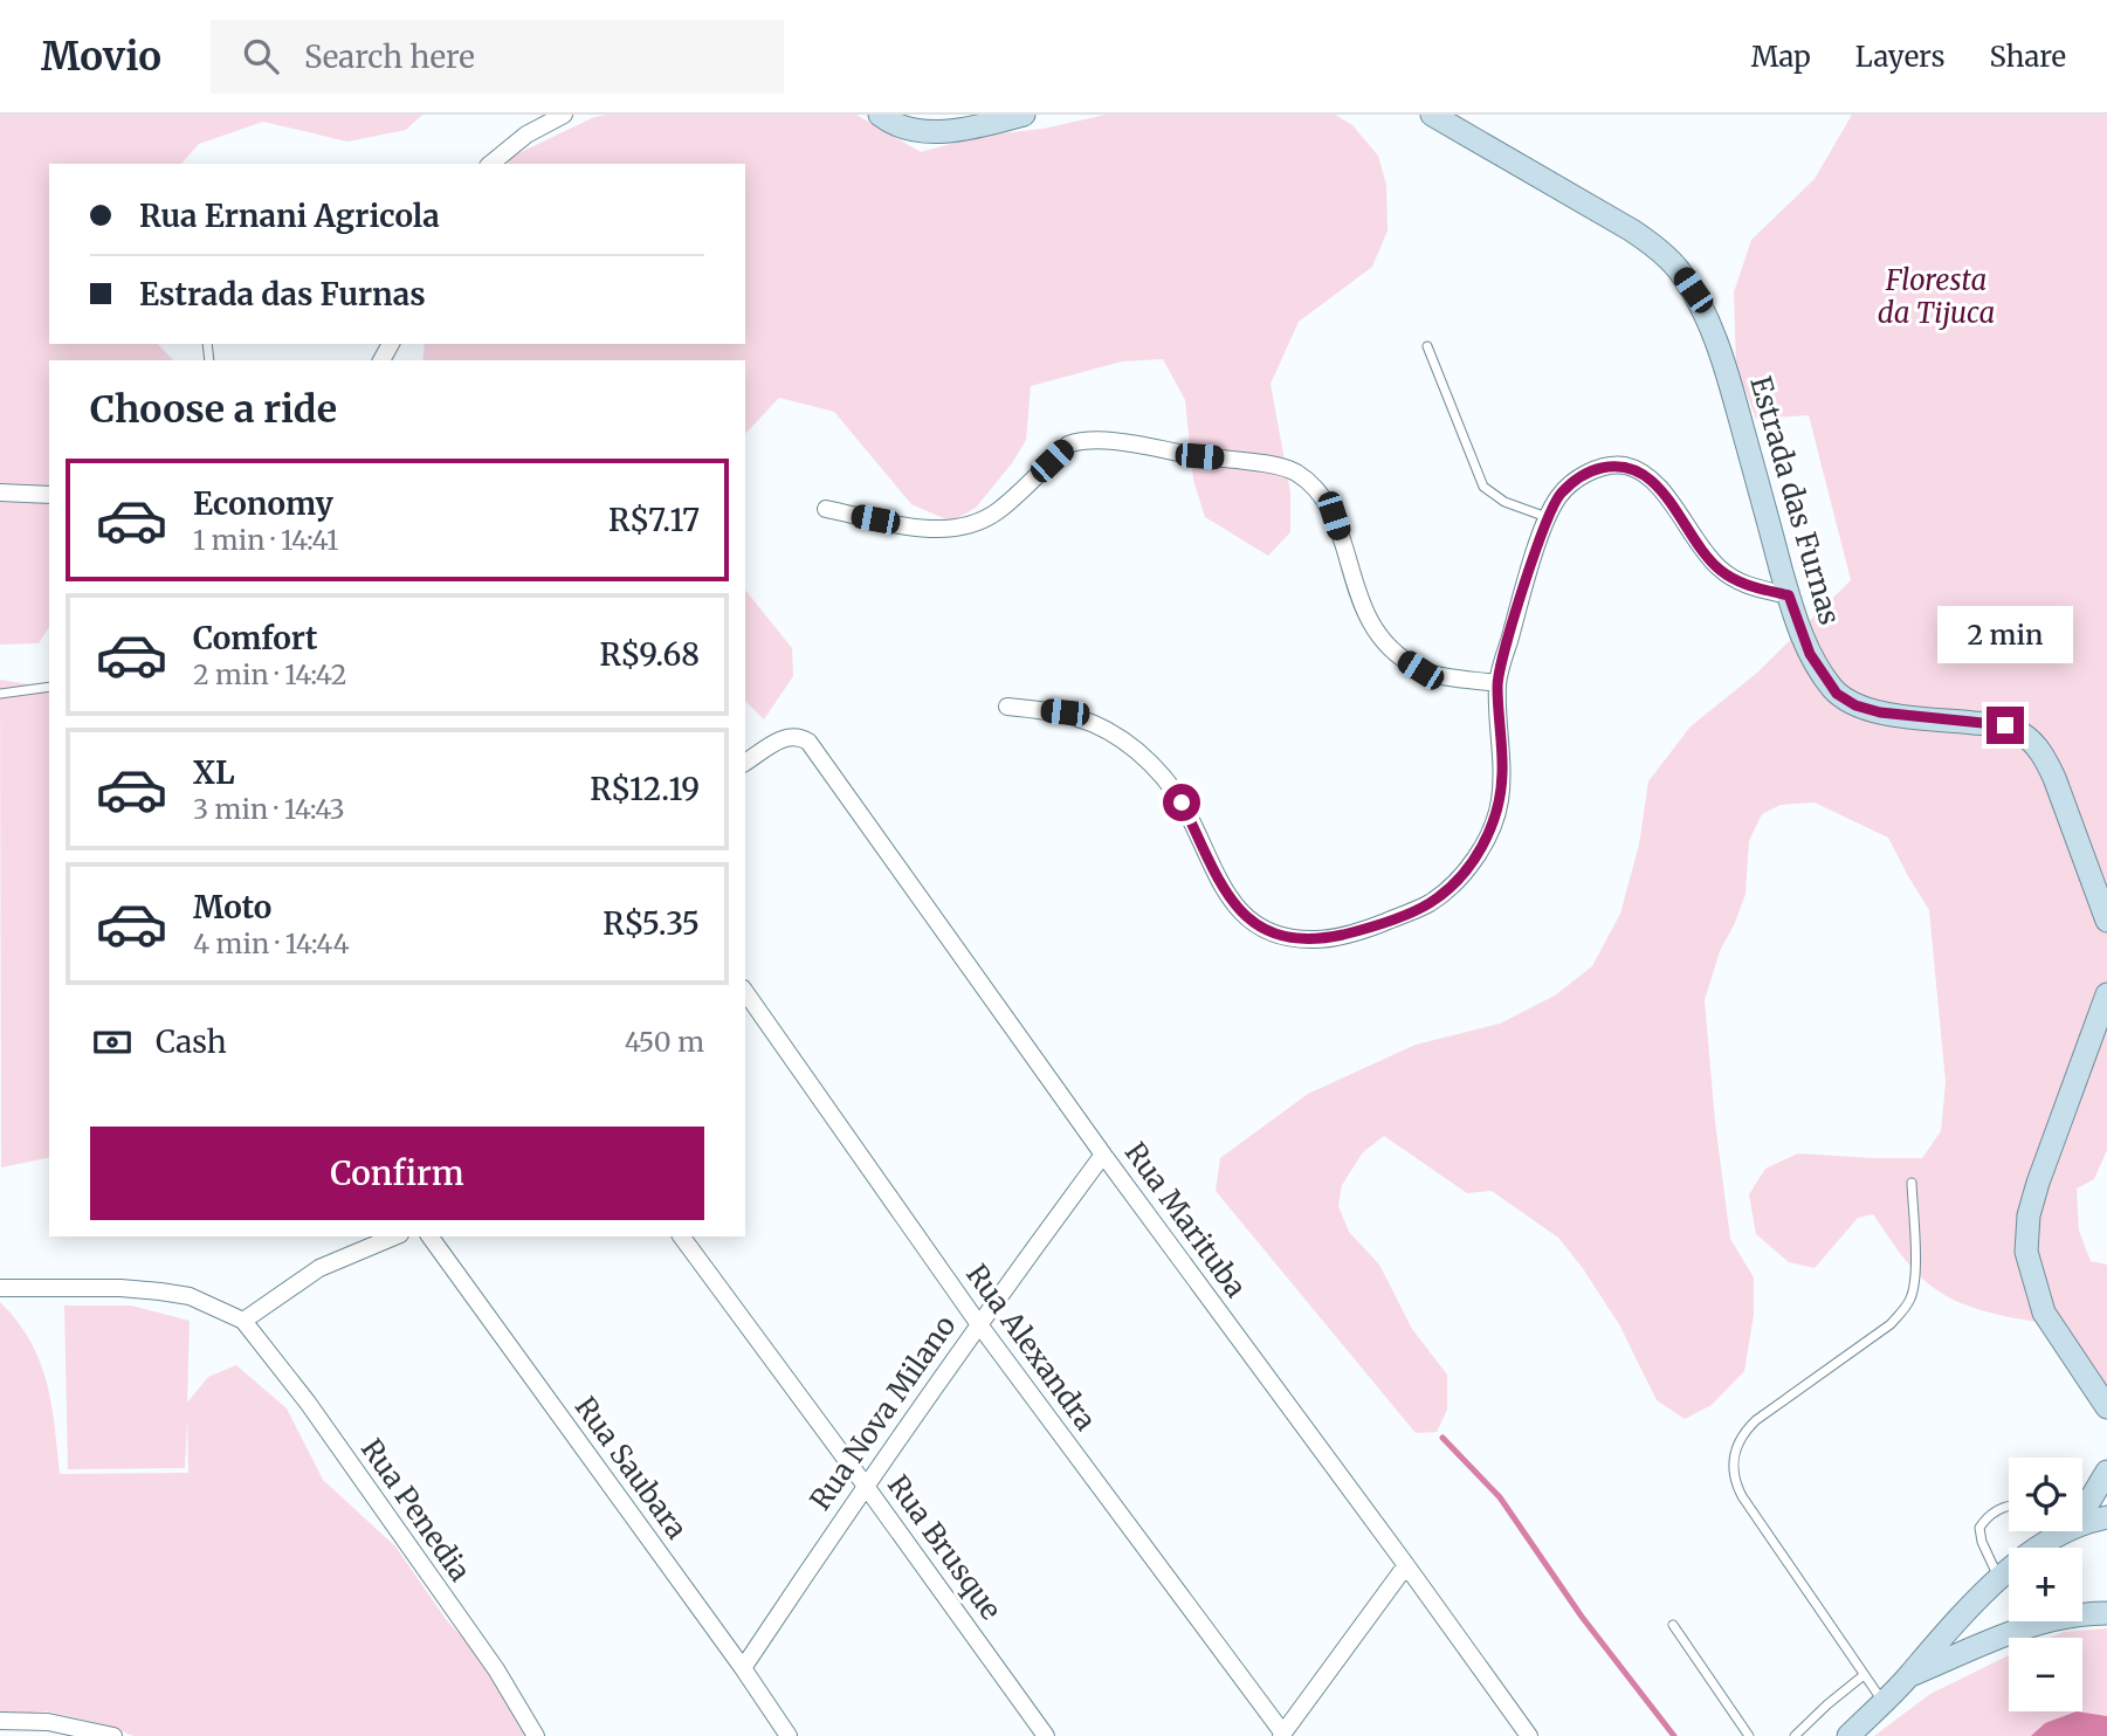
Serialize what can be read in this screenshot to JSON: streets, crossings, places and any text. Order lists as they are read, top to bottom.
{
  "streets": {
    "main road": ["Estrada das Furnas"],
    "street": [
      "Rua Marituba",
      "Rua Alexandra",
      "Rua Nova Milano",
      "Rua Saubara",
      "Rua Penedia",
      "Rua Brusque"
    ]
  },
  "crossings": [
    ["Rua Marituba", "Rua Nova Milano"],
    ["Rua Alexandra", "Rua Nova Milano"],
    ["Rua Nova Milano", "Rua Saubara"],
    ["Rua Nova Milano", "Rua Brusque"]
  ],
  "parks": ["Floresta da Tijuca"],
  "page": {
    "header": "Movio",
    "search": "Search here",
    "nav": ["Map", "Layers", "Share"],
    "banner": ["Rua Ernani Agricola", "Estrada das Furnas"],
    "heading": "Choose a ride",
    "list": [
      {
        "name": "Economy",
        "note": "1 min · 14:41",
        "value": "R$7.17"
      },
      {
        "name": "Comfort",
        "note": "2 min · 14:42",
        "value": "R$9.68"
      },
      {
        "name": "XL",
        "note": "3 min · 14:43",
        "value": "R$12.19"
      },
      {
        "name": "Moto",
        "note": "4 min · 14:44",
        "value": "R$5.35"
      }
    ],
    "bubble": "2 min",
    "pay": ["Cash", "450 m"],
    "buttons": "Confirm",
    "map_buttons": ["+", "−"]
  }
}
